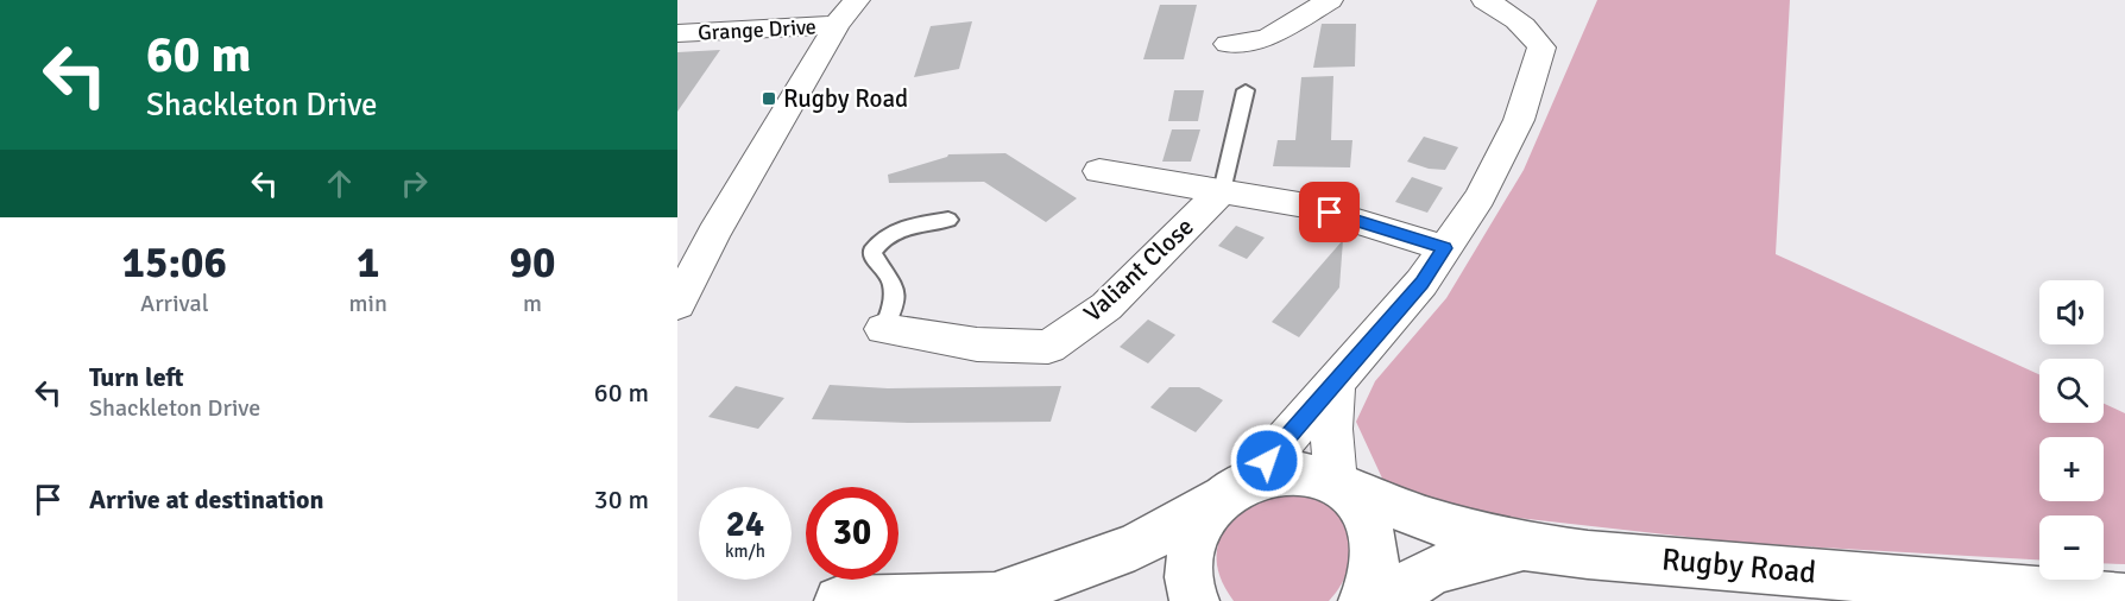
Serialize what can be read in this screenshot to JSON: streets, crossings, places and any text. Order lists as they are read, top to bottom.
{
  "streets": {
    "main road": ["Rugby Road"],
    "street": ["Grange Drive", "Valiant Close"]
  },
  "places": {
    "transit": ["Rugby Road"]
  },
  "page": {
    "turn": ["60 m", "Shackleton Drive"],
    "eta": [
      "15:06",
      "Arrival",
      "1",
      "min",
      "90",
      "m"
    ],
    "map_buttons": ["+", "−"],
    "list": [
      {
        "name": "Turn left",
        "note": "Shackleton Drive",
        "value": "60 m"
      },
      {
        "name": "Arrive at destination",
        "value": "30 m"
      }
    ],
    "speed": "24 km/h",
    "limit": "30"
  }
}
